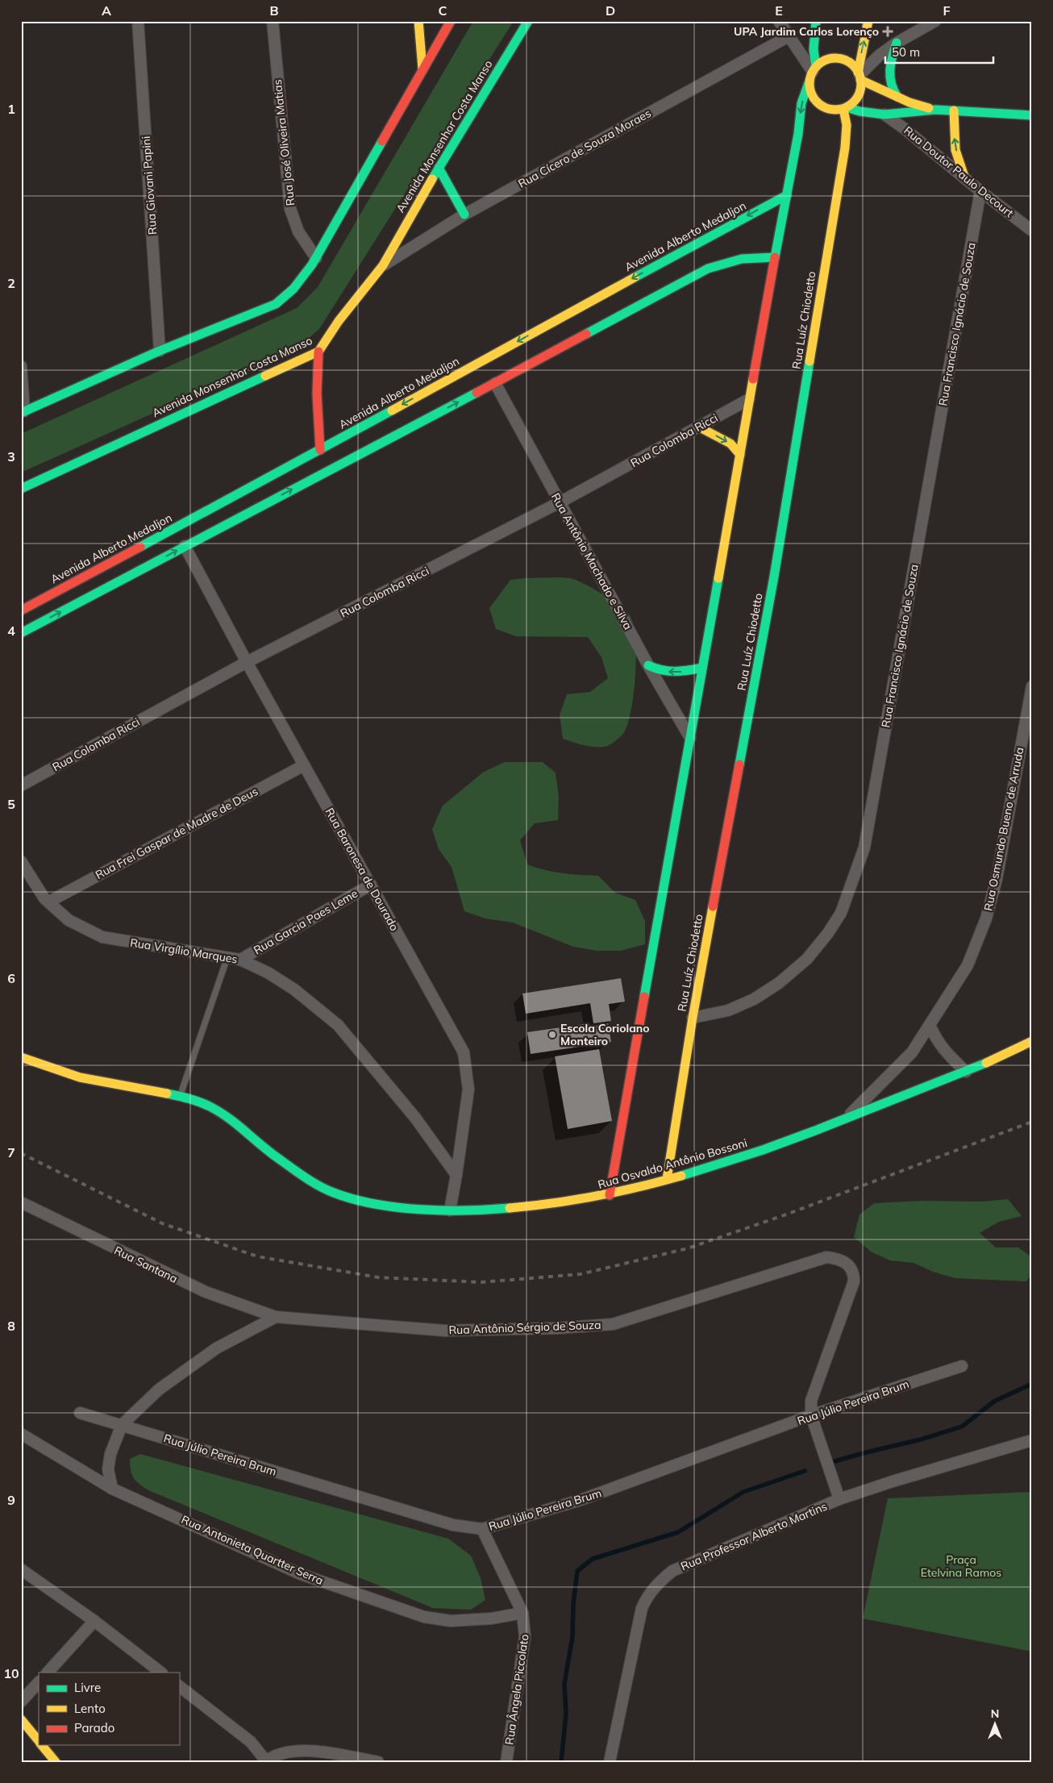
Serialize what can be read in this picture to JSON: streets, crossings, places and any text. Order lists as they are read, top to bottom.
{
  "streets": {
    "street": [
      "Avenida Monsenhor Costa Manso",
      "Rua José Oliveira Matias",
      "Rua Cícero de Souza Moraes",
      "Rua Doutor Paulo Decourt",
      "Rua Giovani Papini",
      "Avenida Alberto Medaljon",
      "Rua Luíz Chiodetto",
      "Rua Francisco Ignácio de Souza",
      "Rua Colomba Ricci",
      "Rua Antônio Machado e Silva",
      "Rua Osmundo Bueno de Arruda",
      "Rua Frei Gaspar de Madre de Deus",
      "Rua Baronesa de Dourado",
      "Rua Garcia Paes Leme",
      "Rua Virgílio Marques",
      "Rua Osvaldo Antônio Bossoni",
      "Rua Santana",
      "Rua Antônio Sérgio de Souza",
      "Rua Júlio Pereira Brum",
      "Rua Professor Alberto Martins",
      "Rua Antonieta Quartter Serra",
      "Rua Ângela Piccolato"
    ]
  },
  "crossings": [
    ["Avenida Monsenhor Costa Manso", "Rua Cícero de Souza Moraes"],
    ["Rua Doutor Paulo Decourt", "Rua Francisco Ignácio de Souza"],
    ["Rua Luíz Chiodetto", "Rua Francisco Ignácio de Souza"],
    ["Rua Luíz Chiodetto", "Rua Osvaldo Antônio Bossoni"],
    ["Rua Colomba Ricci", "Rua Antônio Machado e Silva"],
    ["Rua Colomba Ricci", "Rua Baronesa de Dourado"],
    ["Rua Osmundo Bueno de Arruda", "Rua Osvaldo Antônio Bossoni"],
    ["Rua Frei Gaspar de Madre de Deus", "Rua Baronesa de Dourado"],
    ["Rua Frei Gaspar de Madre de Deus", "Rua Virgílio Marques"],
    ["Rua Baronesa de Dourado", "Rua Garcia Paes Leme"],
    ["Rua Baronesa de Dourado", "Rua Virgílio Marques"],
    ["Rua Baronesa de Dourado", "Rua Osvaldo Antônio Bossoni"],
    ["Rua Garcia Paes Leme", "Rua Virgílio Marques"],
    ["Rua Santana", "Rua Antônio Sérgio de Souza"],
    ["Rua Antônio Sérgio de Souza", "Rua Júlio Pereira Brum"],
    ["Rua Antônio Sérgio de Souza", "Rua Professor Alberto Martins"],
    ["Rua Júlio Pereira Brum", "Rua Ângela Piccolato"],
    ["Rua Antonieta Quartter Serra", "Rua Ângela Piccolato"]
  ],
  "parks": ["Praça Etelvina Ramos"],
  "places": {
    "health": ["UPA Jardim Carlos Lorenço"],
    "other": ["Escola Coriolano Monteiro"]
  },
  "legend": ["Livre", "Lento", "Parado"],
  "scale_bar": "50 m",
  "north": "top",
  "grid": {
    "columns": [
      "A",
      "B",
      "C",
      "D",
      "E",
      "F"
    ],
    "rows": [
      "1",
      "2",
      "3",
      "4",
      "5",
      "6",
      "7",
      "8",
      "9",
      "10"
    ]
  }
}
